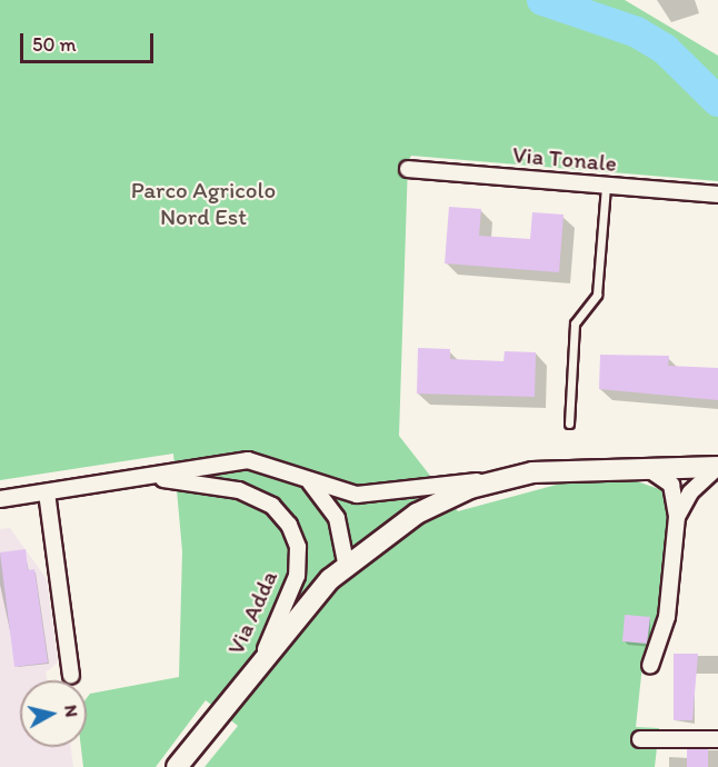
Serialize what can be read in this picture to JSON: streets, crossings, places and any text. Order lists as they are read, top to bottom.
{
  "streets": {
    "street": ["Via Tonale", "Via Adda"]
  },
  "parks": ["Parco Agricolo Nord Est"],
  "scale_bar": "50 m",
  "north": "right"
}
